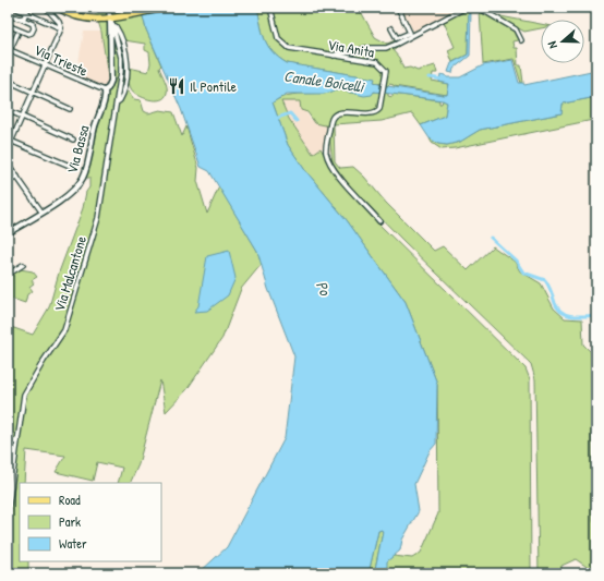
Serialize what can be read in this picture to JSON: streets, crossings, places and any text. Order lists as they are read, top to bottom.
{
  "streets": {
    "street": [
      "Via Anita",
      "Via Trieste",
      "Via Bassa",
      "Via Malcantone"
    ]
  },
  "crossings": [
    ["Via Trieste", "Via Bassa"],
    ["Via Bassa", "Via Malcantone"]
  ],
  "water": ["Canale Boicelli", "Po"],
  "places": {
    "restaurant": ["Il Pontile"]
  },
  "legend": ["Road", "Park", "Water"],
  "north": "left"
}
